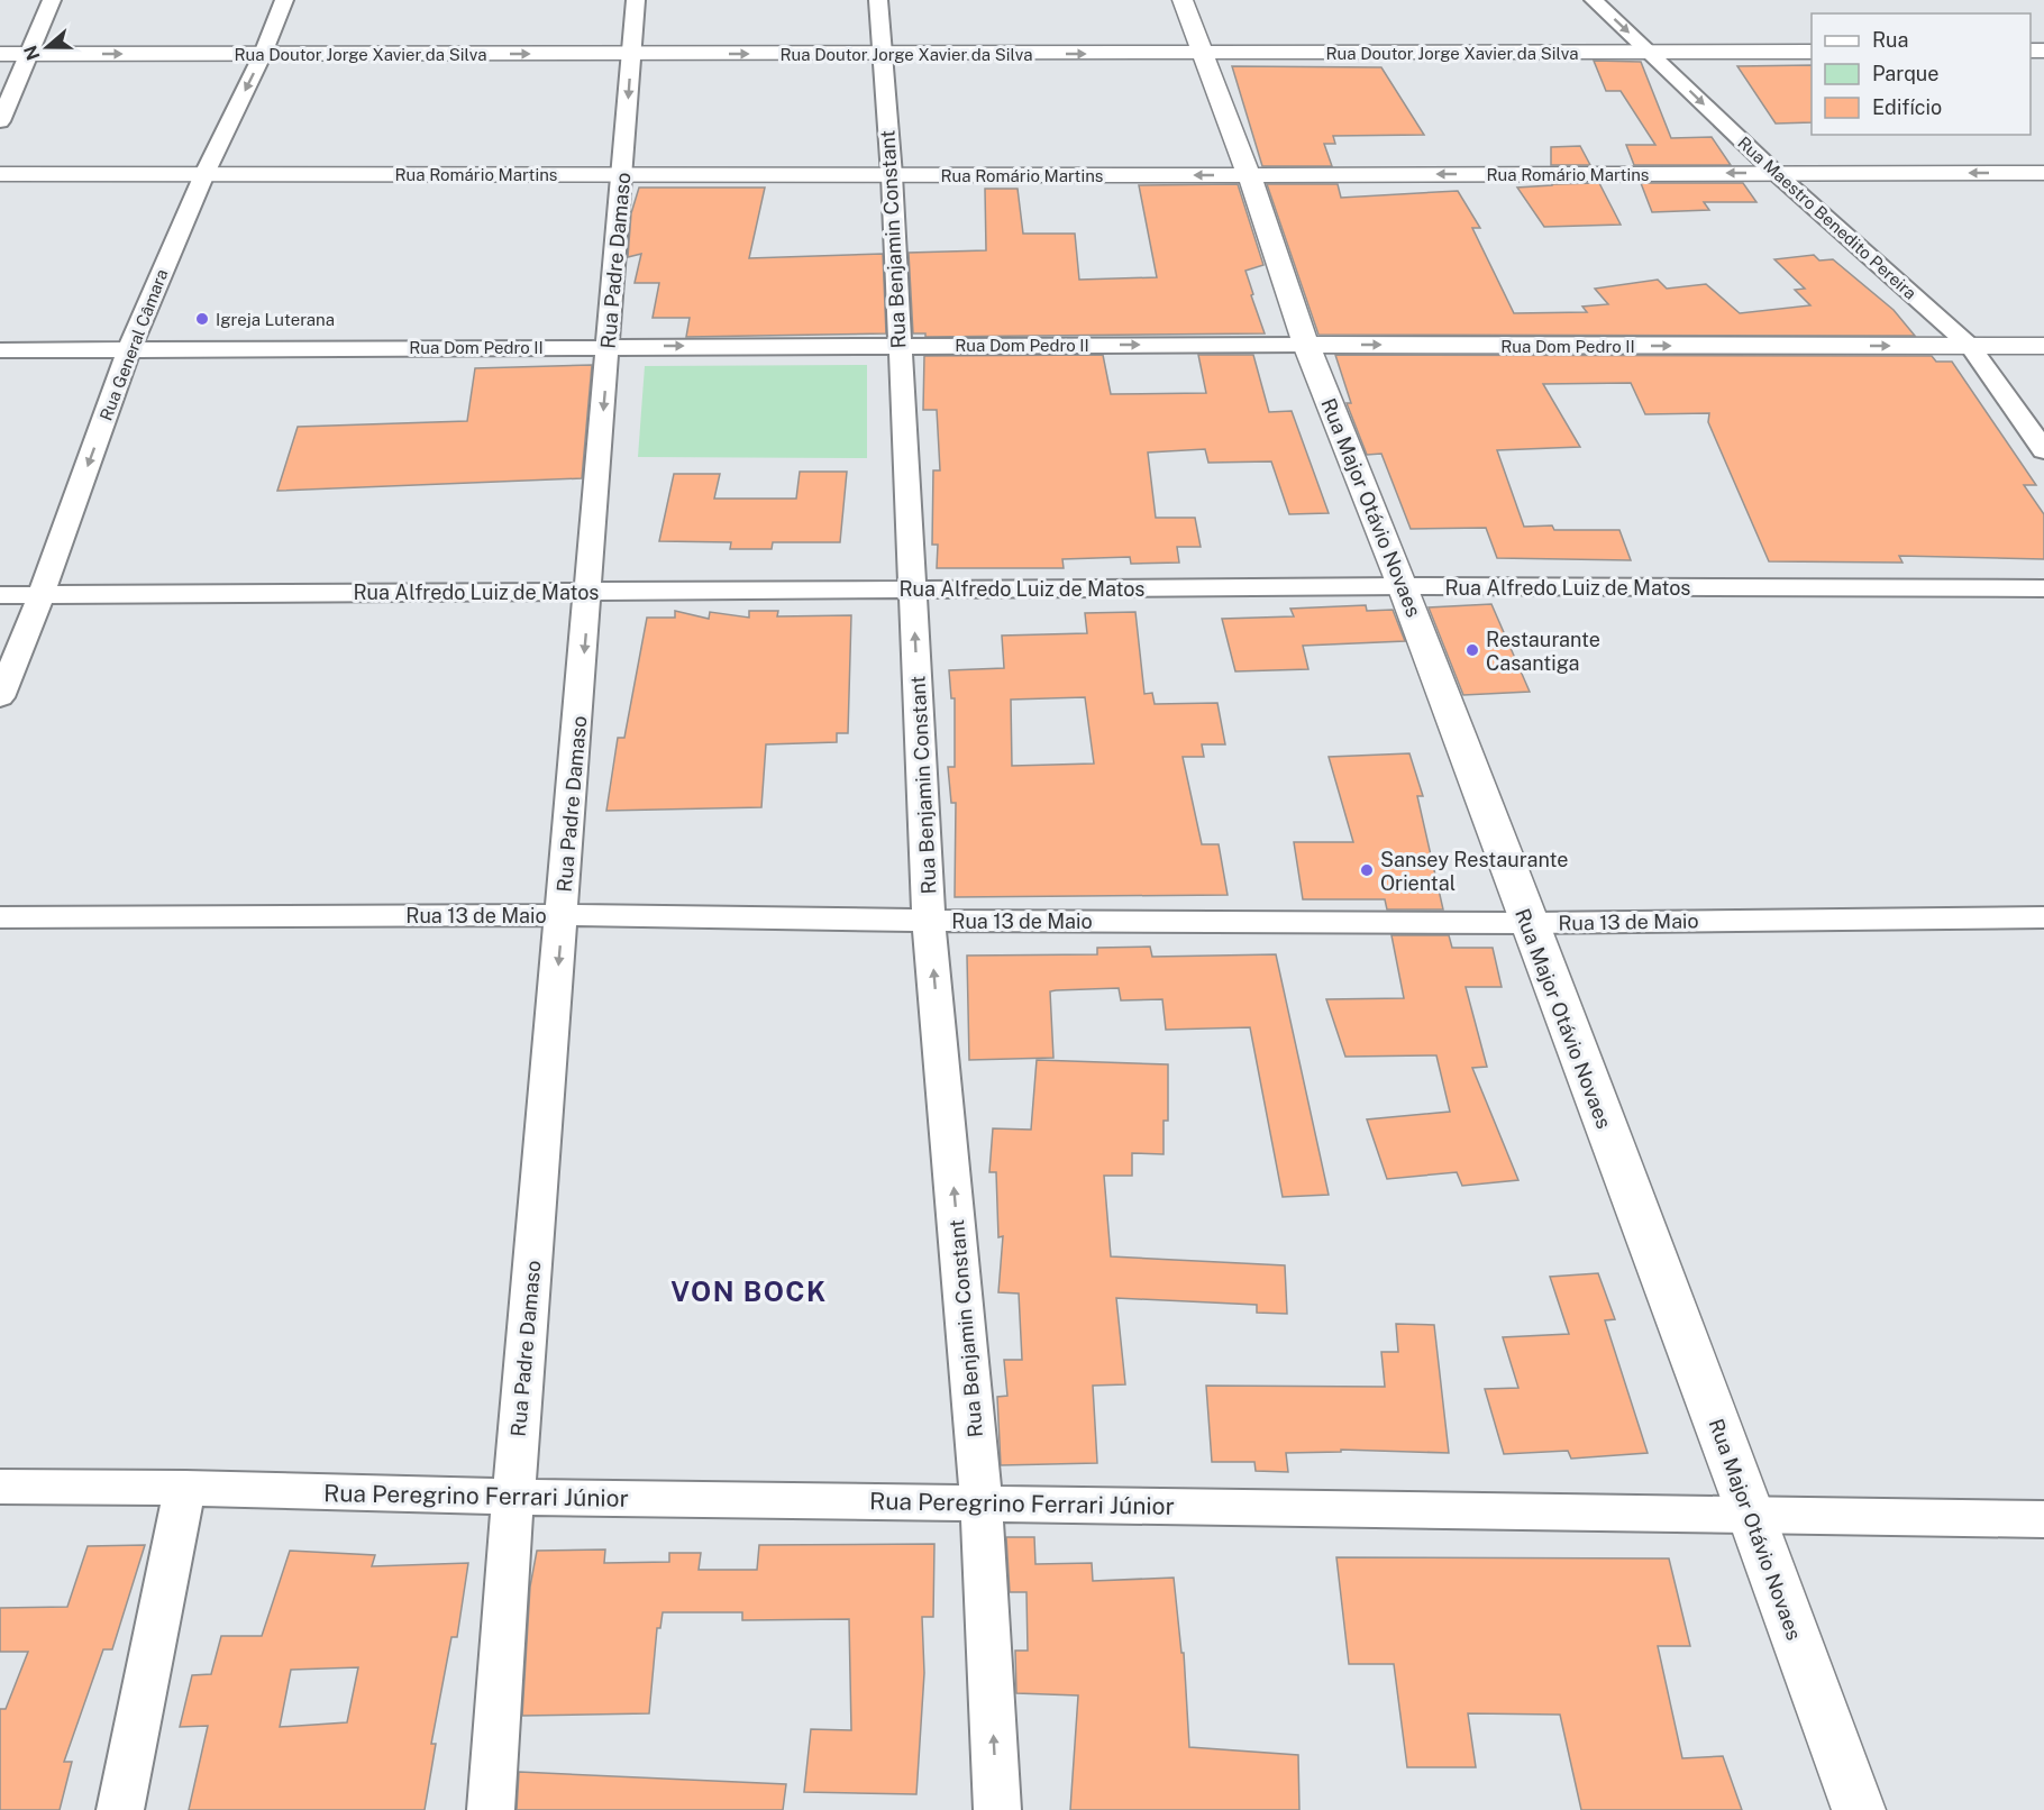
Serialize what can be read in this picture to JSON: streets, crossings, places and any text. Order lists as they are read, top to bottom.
{
  "streets": {
    "street": [
      "Rua Doutor Jorge Xavier da Silva",
      "Rua Romário Martins",
      "Rua Maestro Benedito Pereira",
      "Rua Benjamin Constant",
      "Rua Padre Damaso",
      "Rua General Câmara",
      "Rua Dom Pedro II",
      "Rua Major Otávio Novaes",
      "Rua Alfredo Luiz de Matos",
      "Rua 13 de Maio",
      "Rua Peregrino Ferrari Júnior"
    ]
  },
  "crossings": [
    ["Rua Doutor Jorge Xavier da Silva", "Rua Maestro Benedito Pereira"],
    ["Rua Doutor Jorge Xavier da Silva", "Rua Benjamin Constant"],
    ["Rua Doutor Jorge Xavier da Silva", "Rua Padre Damaso"],
    ["Rua Doutor Jorge Xavier da Silva", "Rua General Câmara"],
    ["Rua Doutor Jorge Xavier da Silva", "Rua Major Otávio Novaes"],
    ["Rua Romário Martins", "Rua Maestro Benedito Pereira"],
    ["Rua Romário Martins", "Rua Benjamin Constant"],
    ["Rua Romário Martins", "Rua Padre Damaso"],
    ["Rua Romário Martins", "Rua General Câmara"],
    ["Rua Romário Martins", "Rua Major Otávio Novaes"],
    ["Rua Maestro Benedito Pereira", "Rua Dom Pedro II"],
    ["Rua Benjamin Constant", "Rua Dom Pedro II"],
    ["Rua Benjamin Constant", "Rua Alfredo Luiz de Matos"],
    ["Rua Benjamin Constant", "Rua 13 de Maio"],
    ["Rua Benjamin Constant", "Rua Peregrino Ferrari Júnior"],
    ["Rua Padre Damaso", "Rua Dom Pedro II"],
    ["Rua Padre Damaso", "Rua Alfredo Luiz de Matos"],
    ["Rua Padre Damaso", "Rua 13 de Maio"],
    ["Rua Padre Damaso", "Rua Peregrino Ferrari Júnior"],
    ["Rua General Câmara", "Rua Dom Pedro II"],
    ["Rua General Câmara", "Rua Alfredo Luiz de Matos"],
    ["Rua Dom Pedro II", "Rua Major Otávio Novaes"],
    ["Rua Major Otávio Novaes", "Rua Alfredo Luiz de Matos"],
    ["Rua Major Otávio Novaes", "Rua 13 de Maio"],
    ["Rua Major Otávio Novaes", "Rua Peregrino Ferrari Júnior"]
  ],
  "one_way": [
    "Rua Doutor Jorge Xavier da Silva",
    "Rua Romário Martins",
    "Rua Maestro Benedito Pereira",
    "Rua Benjamin Constant",
    "Rua Padre Damaso",
    "Rua General Câmara",
    "Rua Dom Pedro II"
  ],
  "districts": ["VON BOCK"],
  "places": ["Igreja Luterana", "Restaurante Casantiga", "Sansey Restaurante Oriental"],
  "legend": ["Rua", "Parque", "Edifício"],
  "north": "left"
}
